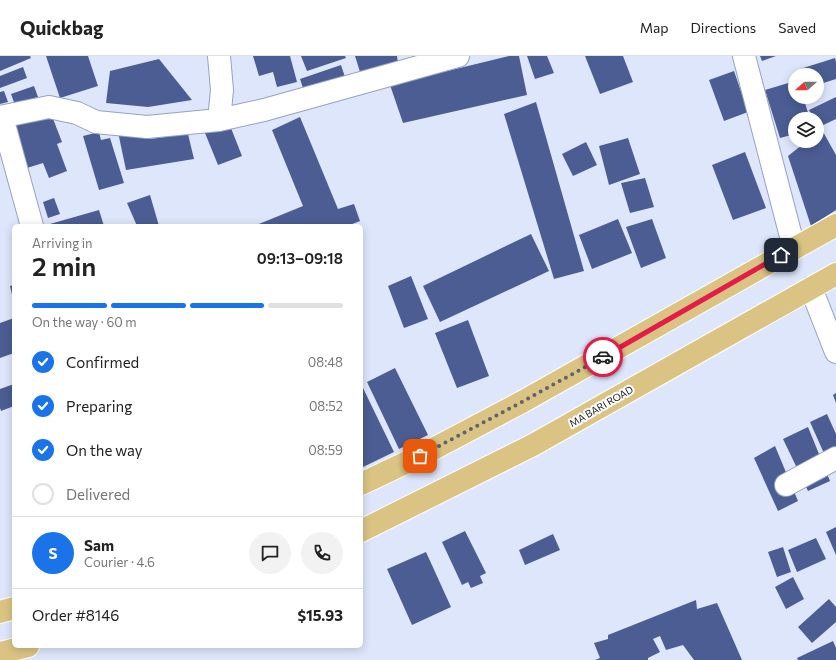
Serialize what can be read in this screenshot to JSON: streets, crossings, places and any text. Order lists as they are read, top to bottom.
{
  "streets": {
    "main road": ["MA BARI ROAD"]
  },
  "north": "left",
  "page": {
    "header": "Quickbag",
    "nav": ["Map", "Directions", "Saved"],
    "heading": ["2 min", "Arriving in", "09:13–09:18"],
    "panel": [
      "Sam",
      "Courier · 4.6",
      "Order #8146",
      "$15.93"
    ],
    "bar": "On the way · 60 m",
    "list": [
      ["Confirmed", "08:48"],
      ["Preparing", "08:52"],
      ["On the way", "08:59"],
      "Delivered"
    ],
    "round": "S"
  }
}
